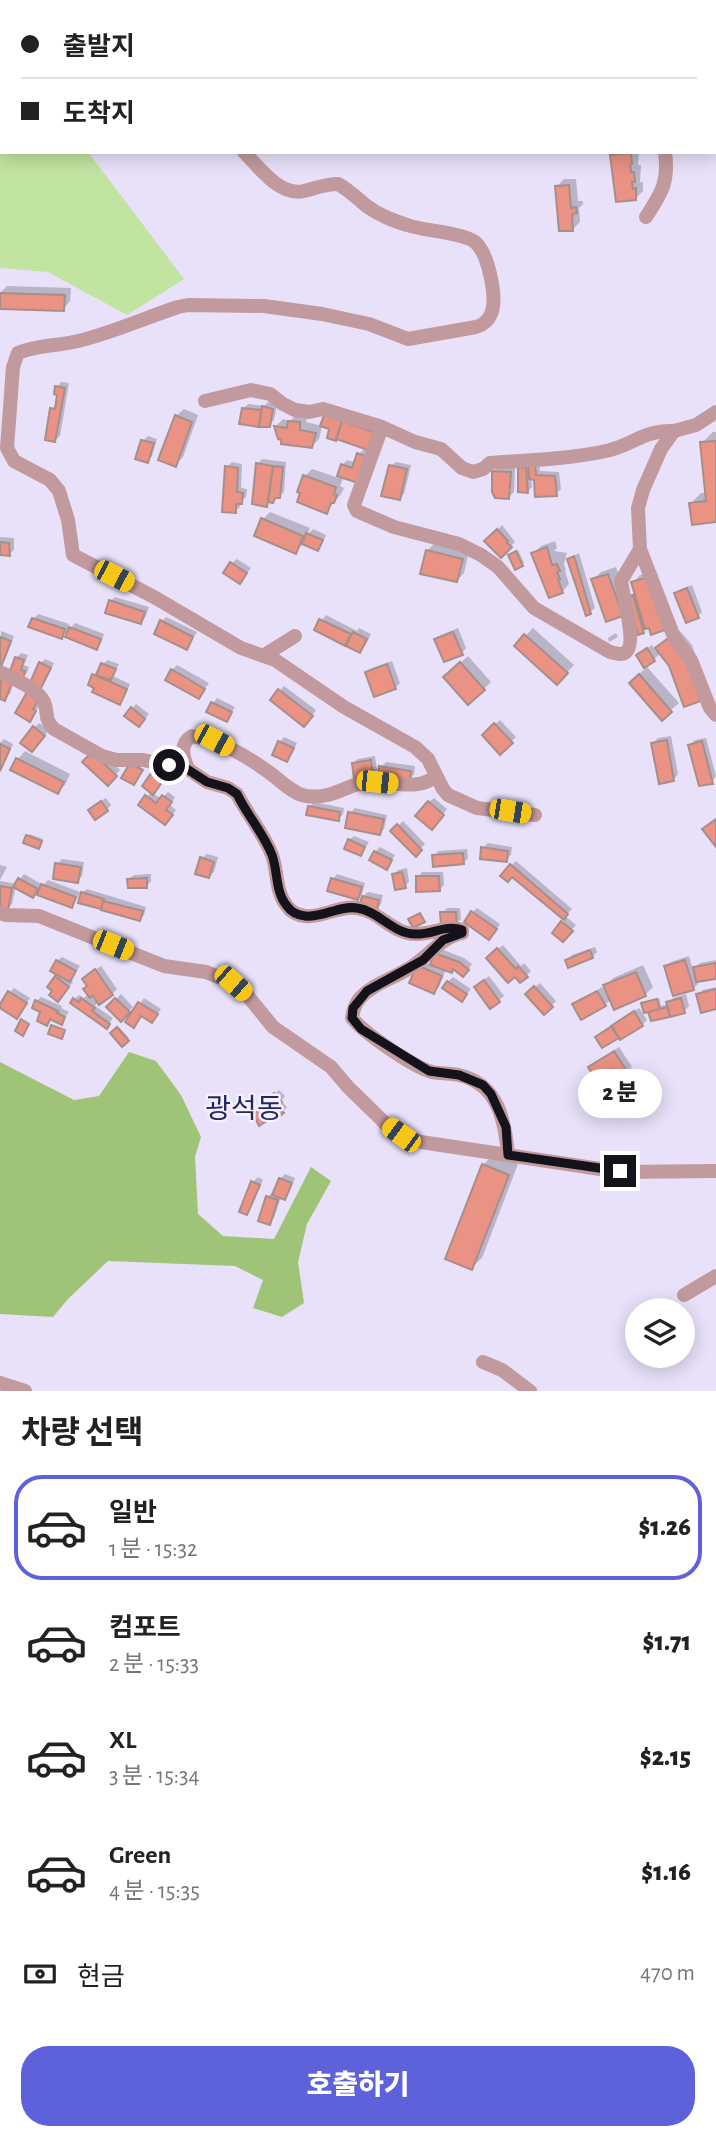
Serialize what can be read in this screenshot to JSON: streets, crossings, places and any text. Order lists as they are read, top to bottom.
{
  "districts": ["광석동"],
  "page": {
    "banner": ["출발지", "도착지"],
    "bubble": "2 분",
    "heading": "차량 선택",
    "list": [
      {
        "name": "일반",
        "note": "1 분 · 15:32",
        "value": "$1.26"
      },
      {
        "name": "컴포트",
        "note": "2 분 · 15:33",
        "value": "$1.71"
      },
      {
        "name": "XL",
        "note": "3 분 · 15:34",
        "value": "$2.15"
      },
      {
        "name": "Green",
        "note": "4 분 · 15:35",
        "value": "$1.16"
      }
    ],
    "pay": ["현금", "470 m"],
    "buttons": "호출하기"
  }
}
